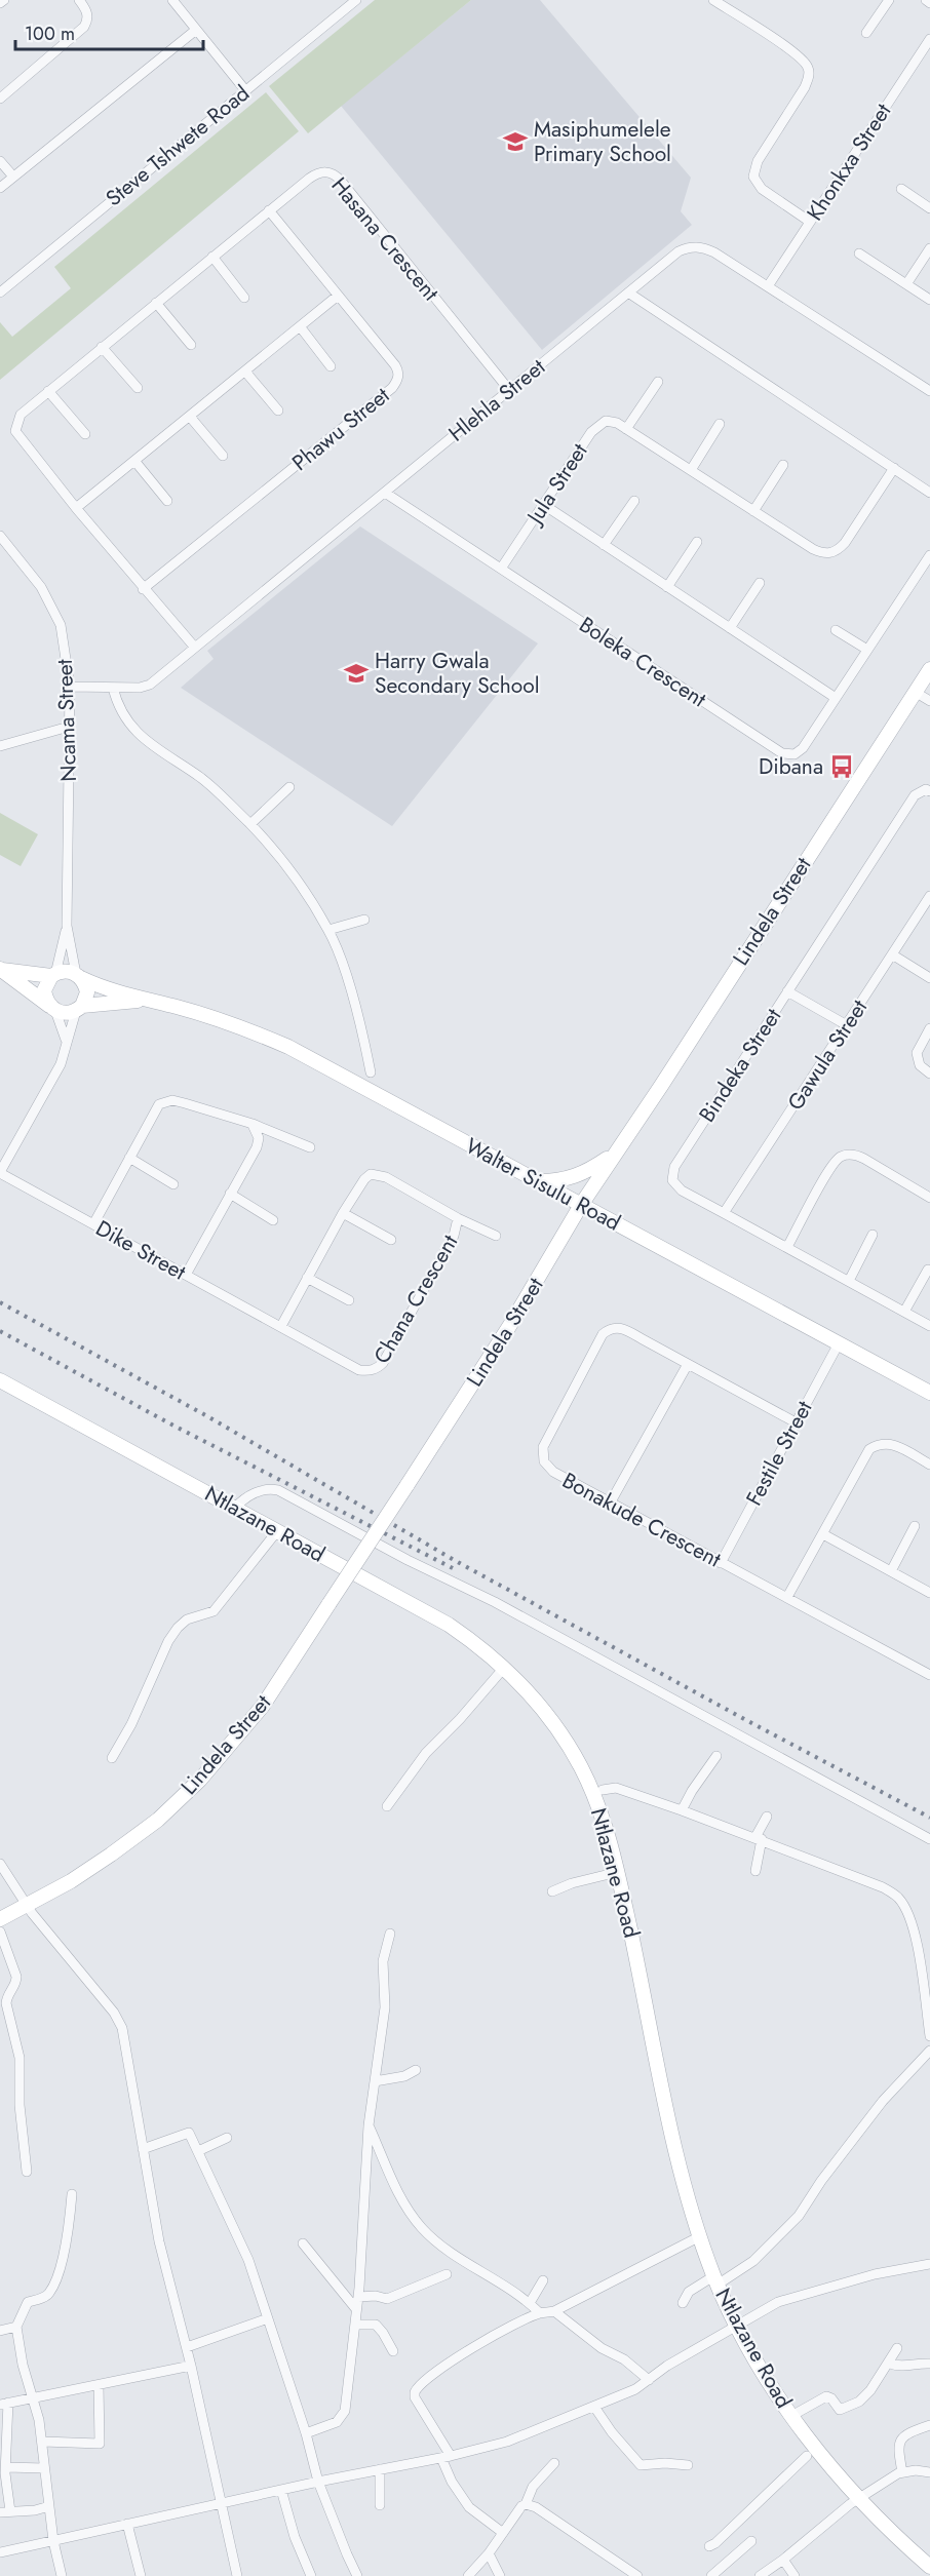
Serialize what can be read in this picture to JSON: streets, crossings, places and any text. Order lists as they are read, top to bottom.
{
  "streets": {
    "street": [
      "Steve Tshwete Road",
      "Khonkxa Street",
      "Hasana Crescent",
      "Hlehla Street",
      "Phawu Street",
      "Jula Street",
      "Boleka Crescent",
      "Ncama Street",
      "Lindela Street",
      "Gawula Street",
      "Bindeka Street",
      "Walter Sisulu Road",
      "Dike Street",
      "Chana Crescent",
      "Festile Street",
      "Bonakude Crescent",
      "Ntlazane Road"
    ]
  },
  "crossings": [
    ["Khonkxa Street", "Hlehla Street"],
    ["Hasana Crescent", "Hlehla Street"],
    ["Hasana Crescent", "Phawu Street"],
    ["Hlehla Street", "Boleka Crescent"],
    ["Hlehla Street", "Ncama Street"],
    ["Jula Street", "Boleka Crescent"],
    ["Ncama Street", "Walter Sisulu Road"],
    ["Lindela Street", "Walter Sisulu Road"],
    ["Gawula Street", "Bindeka Street"],
    ["Walter Sisulu Road", "Festile Street"],
    ["Dike Street", "Chana Crescent"],
    ["Festile Street", "Bonakude Crescent"]
  ],
  "places": {
    "school or university": ["Masiphumelele Primary School", "Harry Gwala Secondary School"],
    "bus stop": ["Dibana"]
  },
  "scale_bar": "100 m"
}
